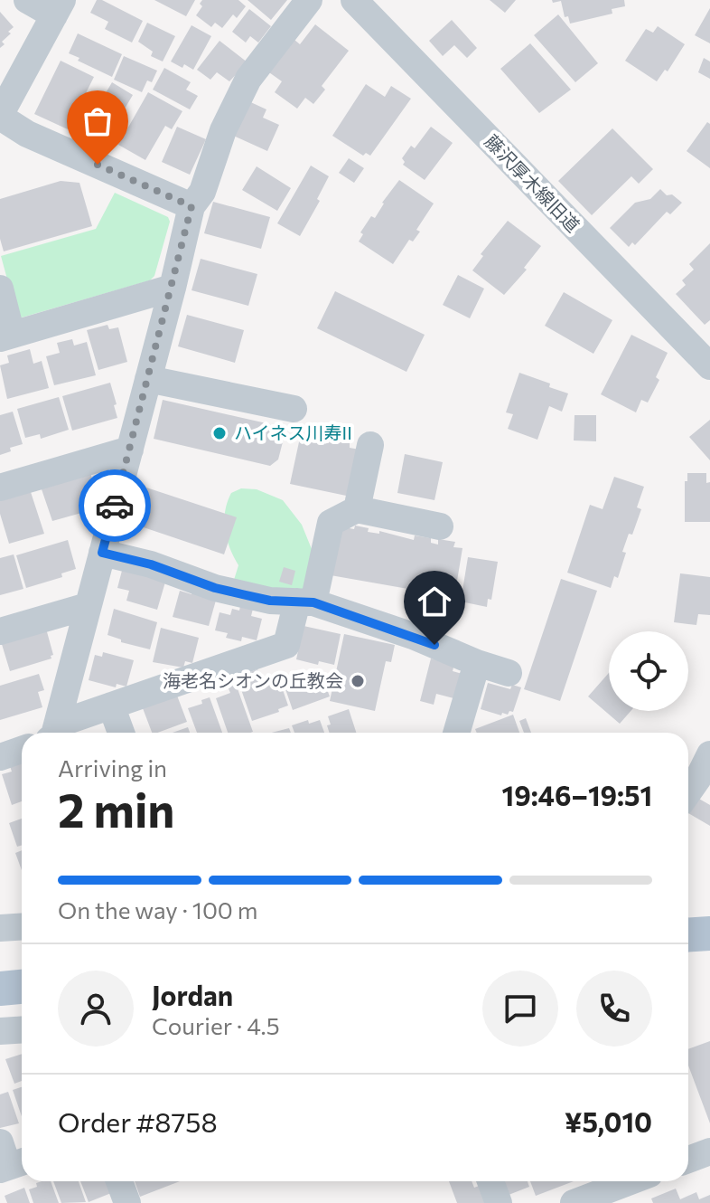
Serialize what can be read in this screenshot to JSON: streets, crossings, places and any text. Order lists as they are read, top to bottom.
{
  "streets": {
    "street": ["藤沢厚木線旧道"]
  },
  "places": ["ハイネス川寿II", "海老名シオンの丘教会"],
  "page": {
    "heading": ["2 min", "Arriving in", "19:46–19:51"],
    "panel": [
      "Jordan",
      "Courier · 4.5",
      "Order #8758",
      "¥5,010"
    ],
    "bar": "On the way · 100 m"
  }
}
